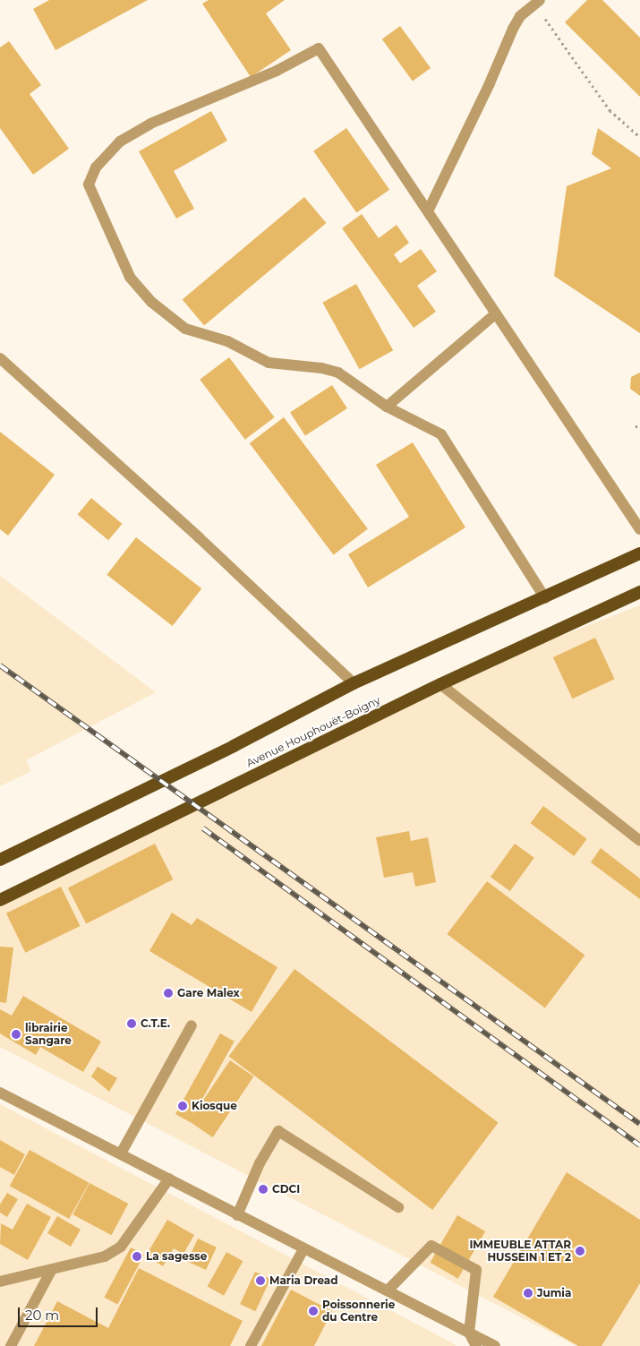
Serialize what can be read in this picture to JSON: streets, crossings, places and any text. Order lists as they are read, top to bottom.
{
  "streets": {
    "highway": ["Avenue Houphouët-Boigny"]
  },
  "places": [
    "Gare Malex",
    "C.T.E.",
    "librairie Sangare",
    "Kiosque",
    "CDCI",
    "IMMEUBLE ATTAR HUSSEIN 1 ET 2",
    "La sagesse",
    "Maria Dread",
    "Jumia",
    "Poissonnerie du Centre"
  ],
  "scale_bar": "20 m"
}
